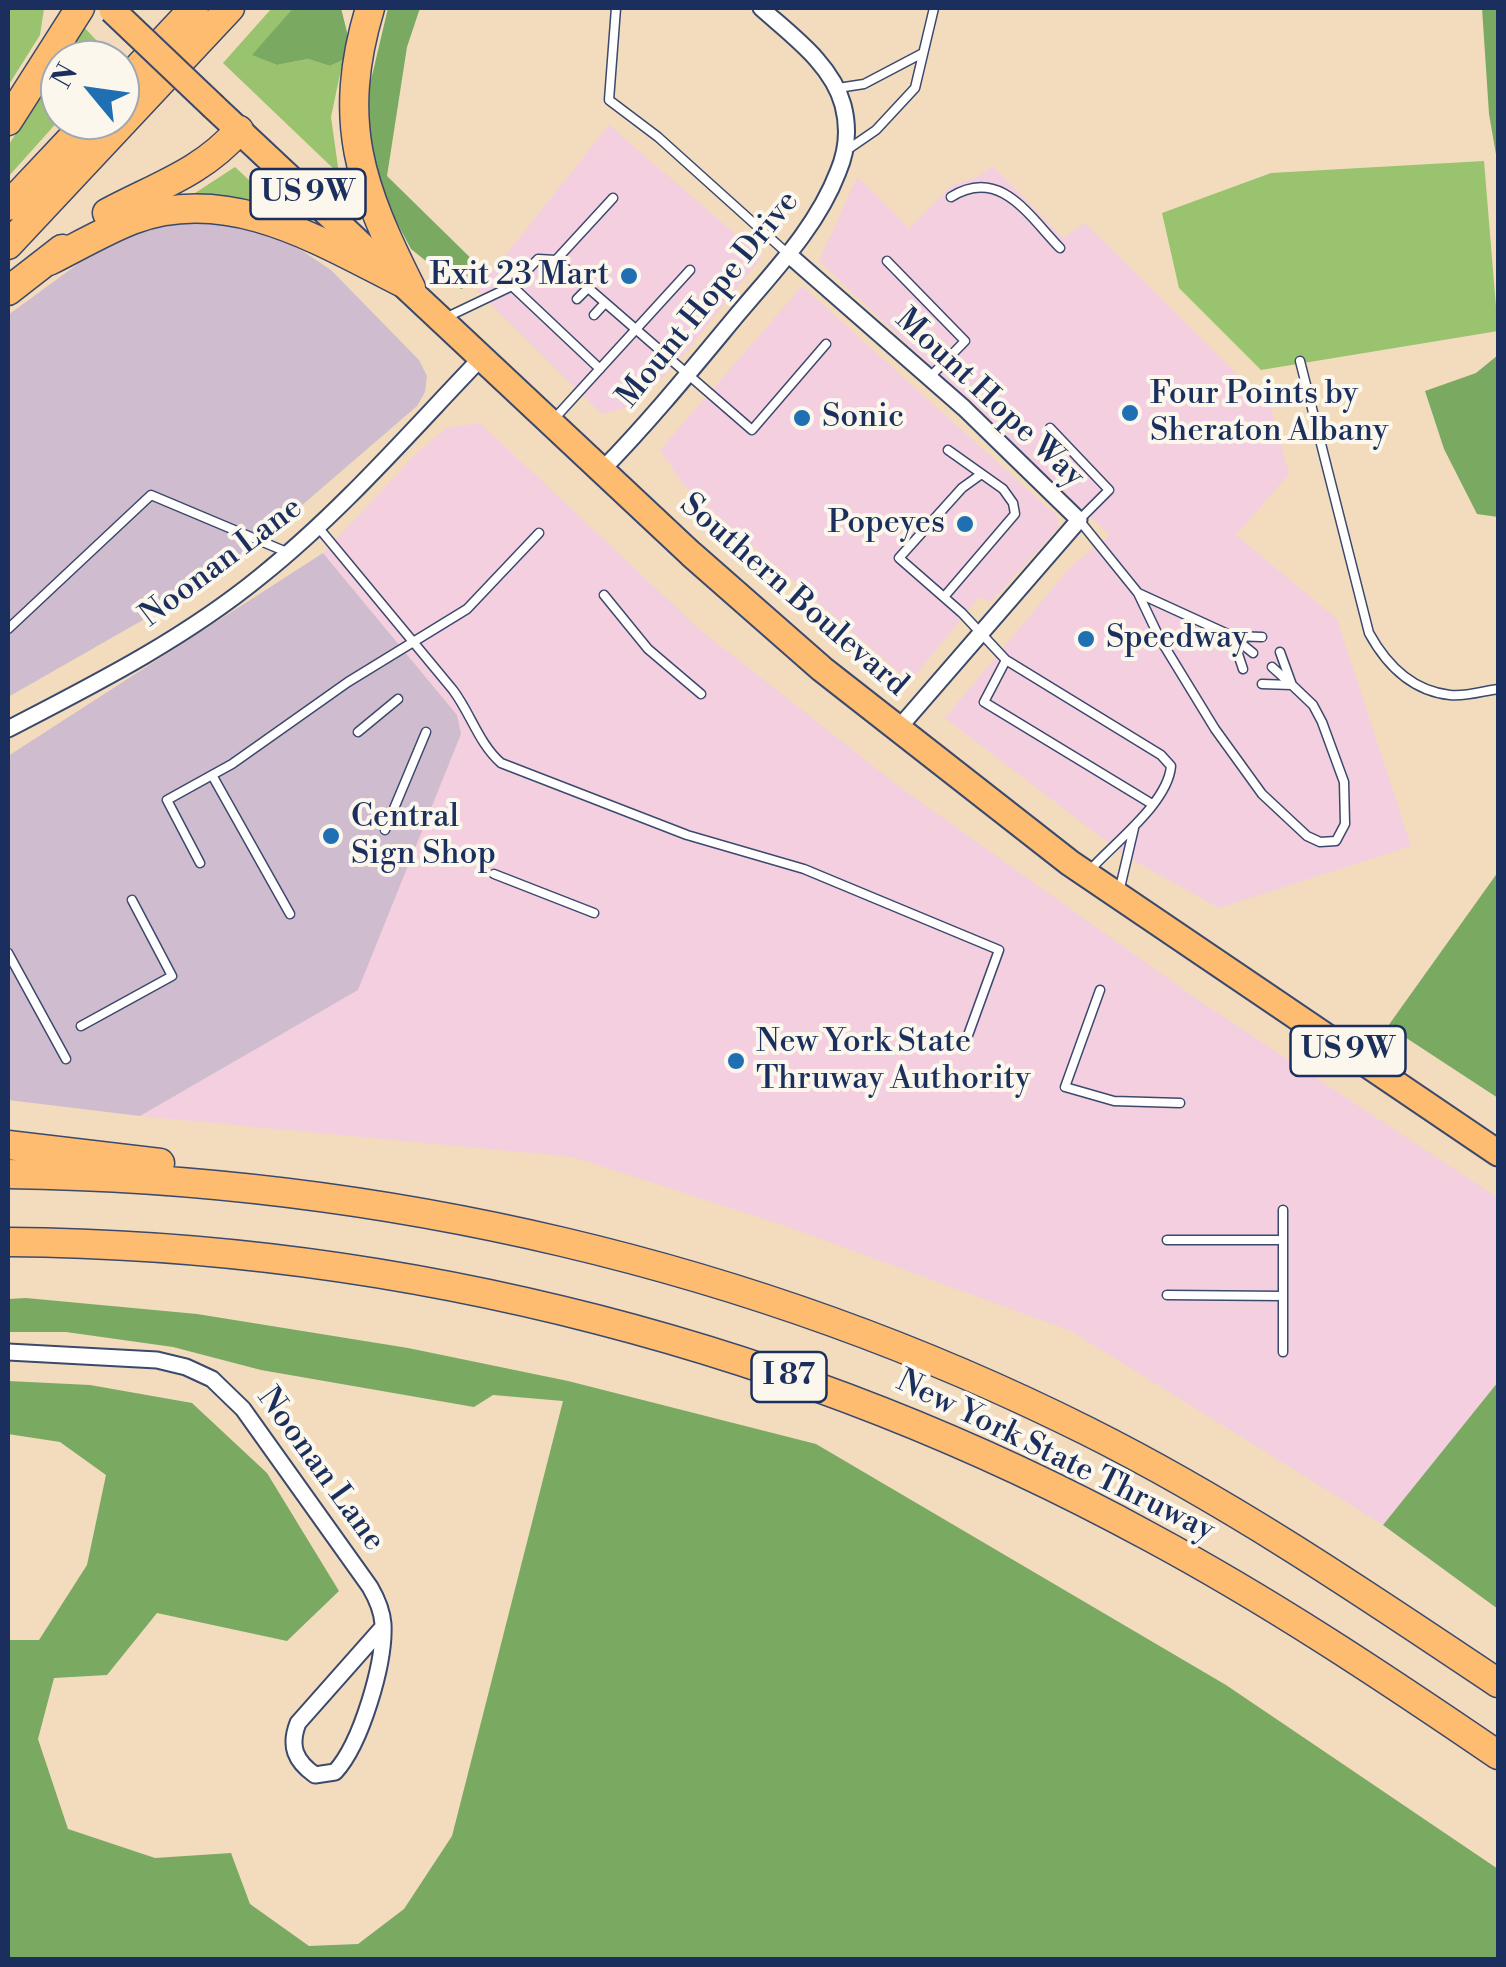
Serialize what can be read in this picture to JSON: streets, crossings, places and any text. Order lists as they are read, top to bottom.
{
  "streets": {
    "highway": ["I 87", "New York State Thruway"],
    "main road": ["US 9W", "Southern Boulevard"],
    "street": ["Mount Hope Drive", "Mount Hope Way", "Noonan Lane"]
  },
  "crossings": [
    ["Mount Hope Drive", "Mount Hope Way"],
    ["Mount Hope Drive", "Southern Boulevard"],
    ["Mount Hope Way", "Southern Boulevard"],
    ["Noonan Lane", "Southern Boulevard"]
  ],
  "places": [
    "Exit 23 Mart",
    "Four Points by Sheraton Albany",
    "Sonic",
    "Popeyes",
    "Speedway",
    "Central Sign Shop",
    "New York State Thruway Authority"
  ],
  "north": "top left"
}
